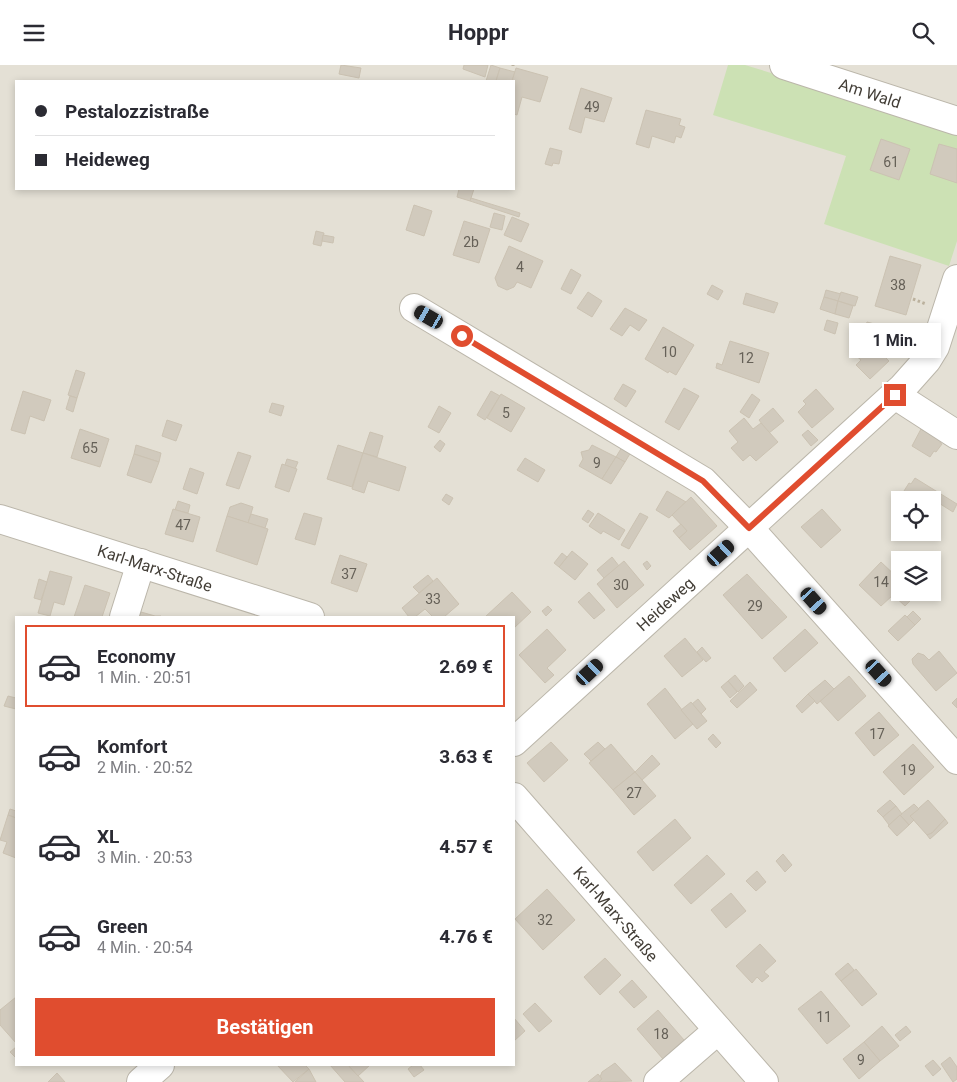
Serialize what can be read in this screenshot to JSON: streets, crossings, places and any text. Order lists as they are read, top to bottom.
{
  "streets": {
    "street": ["Am Wald", "Karl-Marx-Straße", "Heideweg"]
  },
  "house_numbers": [
    "49",
    "61",
    "2b",
    "4",
    "38",
    "10",
    "12",
    "5",
    "65",
    "9",
    "47",
    "37",
    "14",
    "30",
    "33",
    "29",
    "17",
    "19",
    "27",
    "32",
    "11",
    "18",
    "9"
  ],
  "page": {
    "header": "Hoppr",
    "banner": ["Pestalozzistraße", "Heideweg"],
    "bubble": "1 Min.",
    "list": [
      {
        "name": "Economy",
        "note": "1 Min. · 20:51",
        "value": "2.69 €"
      },
      {
        "name": "Komfort",
        "note": "2 Min. · 20:52",
        "value": "3.63 €"
      },
      {
        "name": "XL",
        "note": "3 Min. · 20:53",
        "value": "4.57 €"
      },
      {
        "name": "Green",
        "note": "4 Min. · 20:54",
        "value": "4.76 €"
      }
    ],
    "buttons": "Bestätigen"
  }
}
